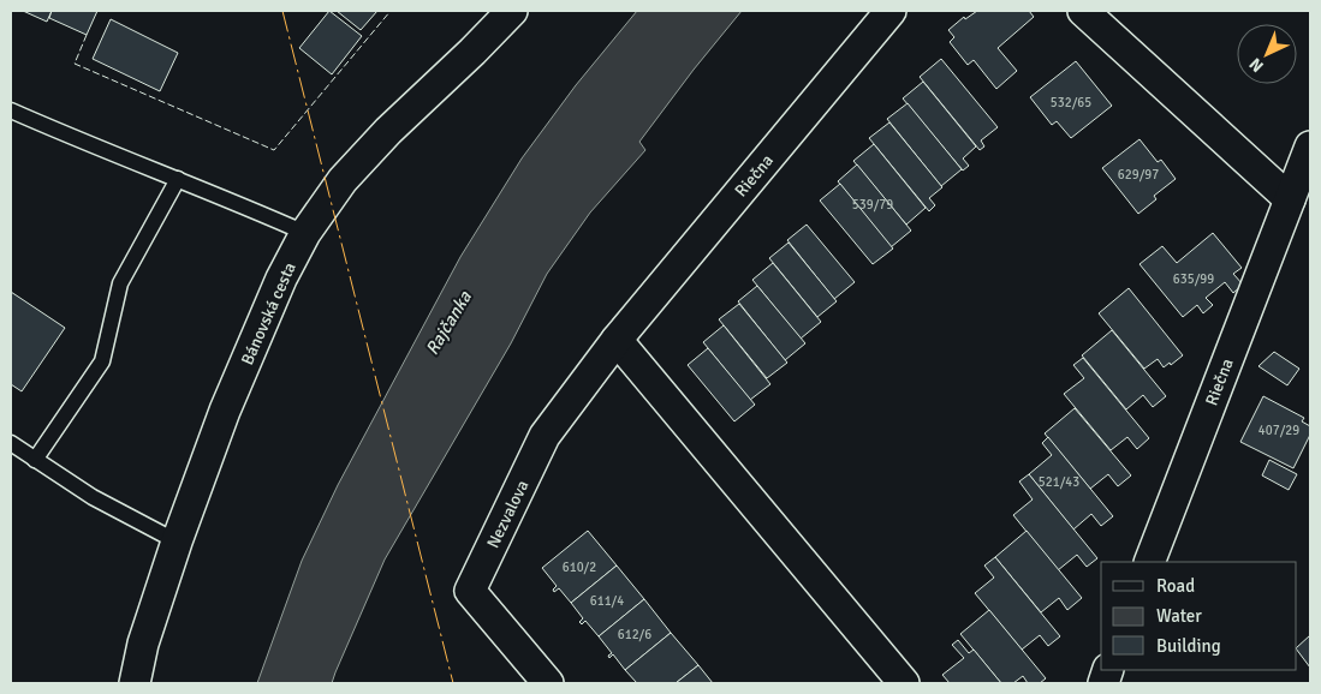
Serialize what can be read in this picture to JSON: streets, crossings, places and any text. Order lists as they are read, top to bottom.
{
  "streets": {
    "street": ["Riečna", "Bánovská cesta", "Nezvalova"]
  },
  "crossings": [
    ["Riečna", "Nezvalova"]
  ],
  "water": ["Rajčanka"],
  "house_numbers": [
    "532/65",
    "629/97",
    "539/79",
    "635/99",
    "407/29",
    "521/43",
    "610/2",
    "611/4",
    "612/6"
  ],
  "legend": ["Road", "Water", "Building"],
  "north": "bottom left"
}
